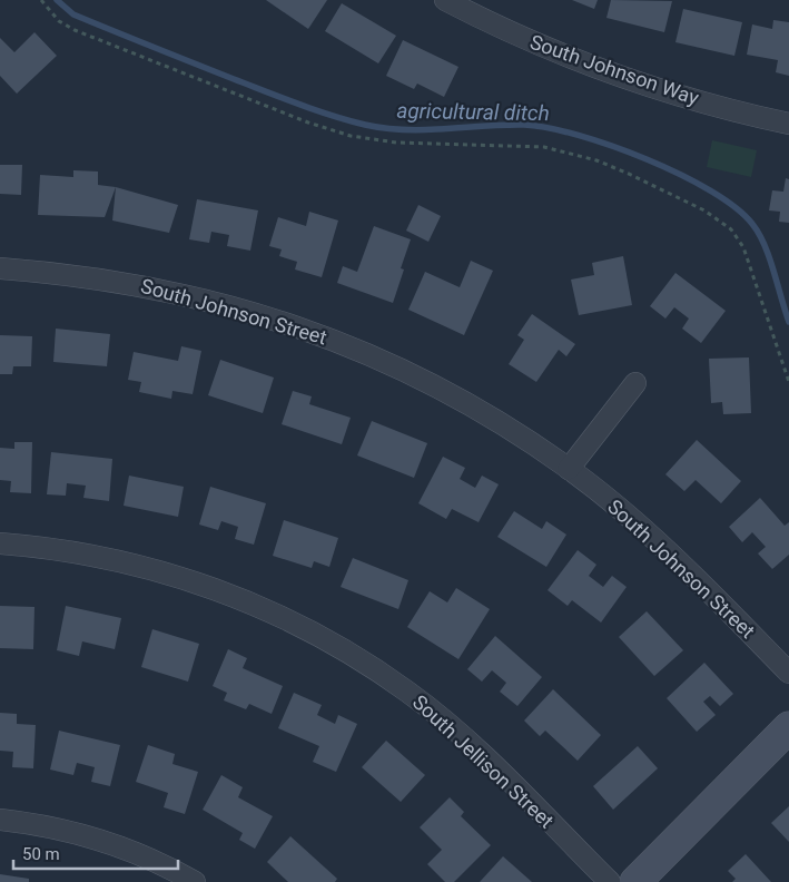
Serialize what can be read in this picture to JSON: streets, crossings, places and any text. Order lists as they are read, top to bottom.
{
  "streets": {
    "street": ["South Johnson Way", "South Johnson Street", "South Jellison Street"]
  },
  "water": ["agricultural ditch"],
  "scale_bar": "50 m"
}
